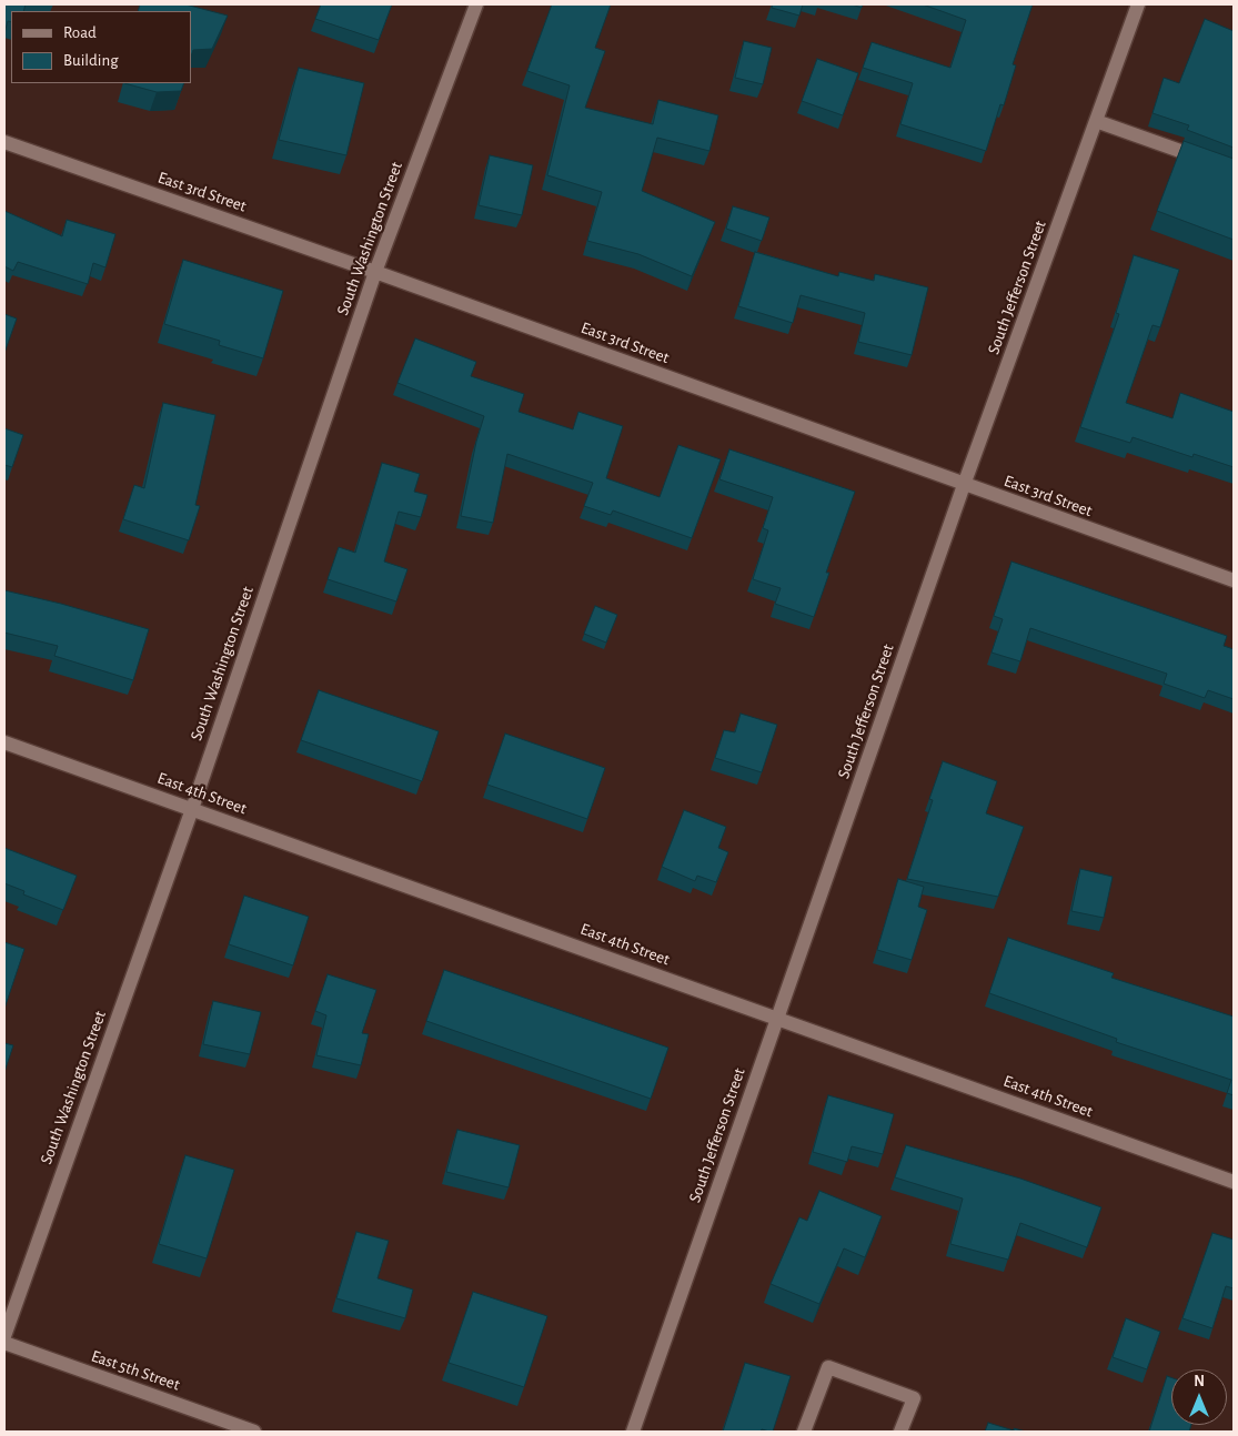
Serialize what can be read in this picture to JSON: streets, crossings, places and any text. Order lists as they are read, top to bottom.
{
  "streets": {
    "street": [
      "East 3rd Street",
      "South Washington Street",
      "South Jefferson Street",
      "East 4th Street",
      "East 5th Street"
    ]
  },
  "crossings": [
    ["East 3rd Street", "South Washington Street"],
    ["East 3rd Street", "South Jefferson Street"],
    ["South Washington Street", "East 4th Street"],
    ["South Jefferson Street", "East 4th Street"]
  ],
  "legend": ["Road", "Building"],
  "north": "top"
}
